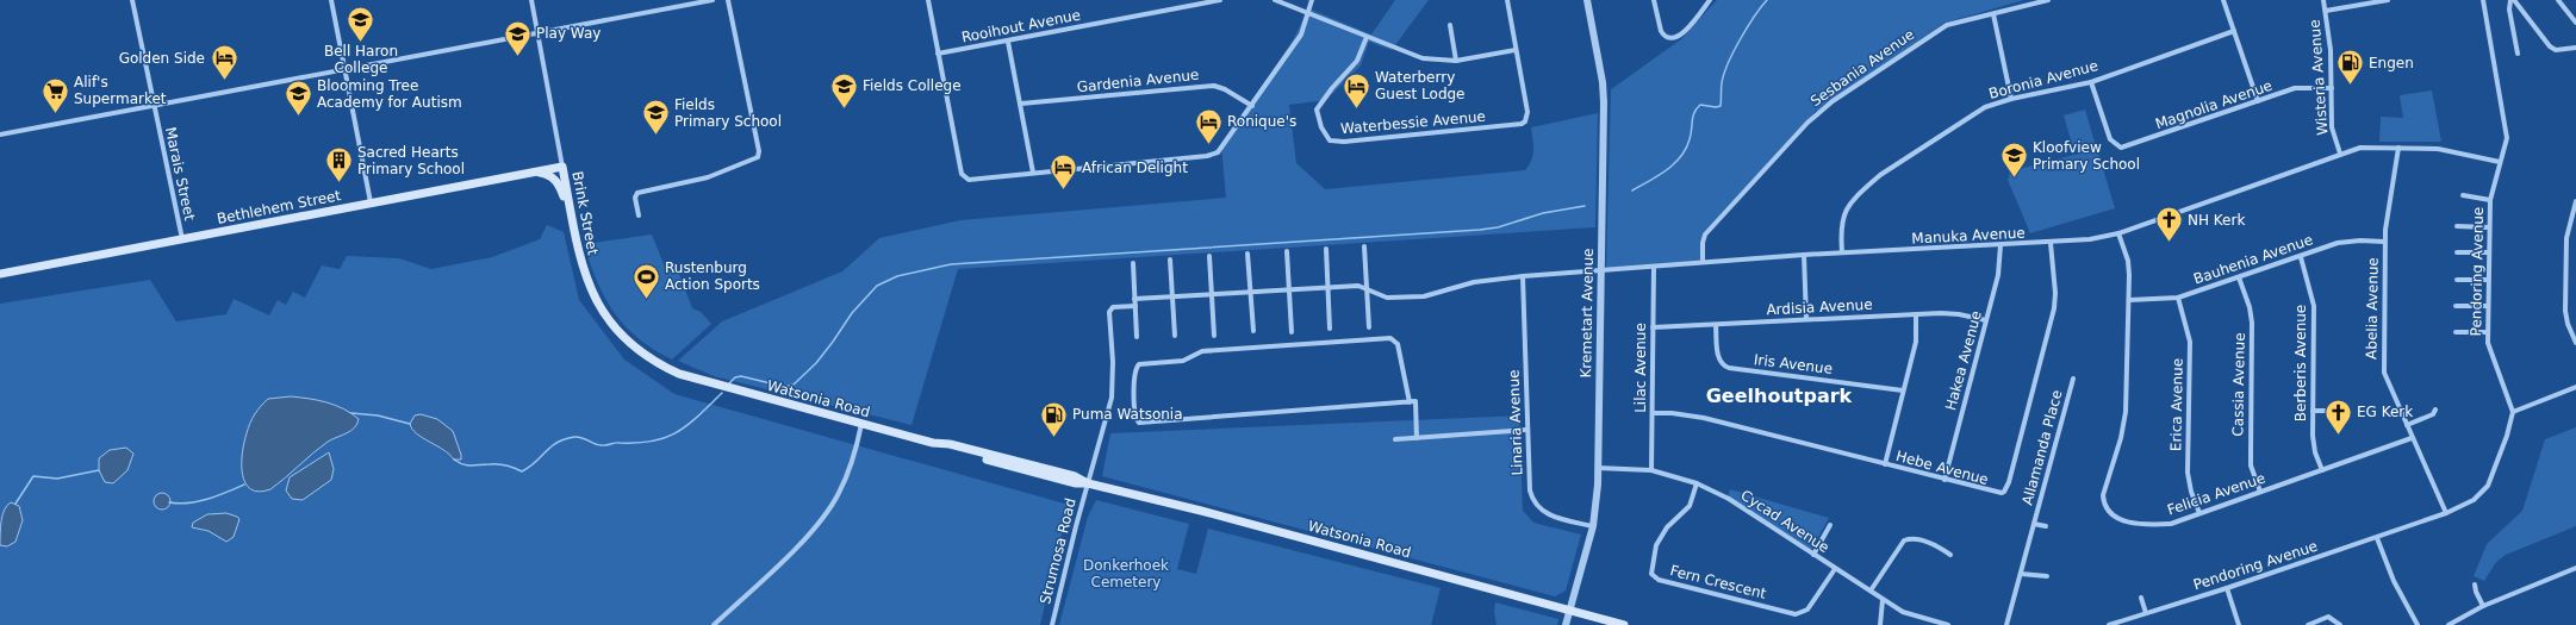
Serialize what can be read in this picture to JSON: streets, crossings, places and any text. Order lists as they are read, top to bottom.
{
  "streets": {
    "main road": ["Bethlehem Street", "Brink Street", "Watsonia Road"],
    "street": [
      "Rooihout Avenue",
      "Sesbania Avenue",
      "Wisteria Avenue",
      "Boronia Avenue",
      "Gardenia Avenue",
      "Magnolia Avenue",
      "Waterbessie Avenue",
      "Marais Street",
      "Manuka Avenue",
      "Bauhenia Avenue",
      "Pendoring Avenue",
      "Ardisia Avenue",
      "Abelia Avenue",
      "Kremetart Avenue",
      "Hakea Avenue",
      "Berberis Avenue",
      "Iris Avenue",
      "Lilac Avenue",
      "Cassia Avenue",
      "Erica Avenue",
      "Linaria Avenue",
      "Allamanda Place",
      "Hebe Avenue",
      "Felicia Avenue",
      "Cycad Avenue",
      "Strumosa Road",
      "Fern Crescent"
    ]
  },
  "crossings": [
    ["Sesbania Avenue", "Manuka Avenue"],
    ["Wisteria Avenue", "Magnolia Avenue"],
    ["Wisteria Avenue", "Manuka Avenue"],
    ["Boronia Avenue", "Magnolia Avenue"],
    ["Boronia Avenue", "Manuka Avenue"],
    ["Marais Street", "Bethlehem Street"],
    ["Bethlehem Street", "Brink Street"],
    ["Brink Street", "Watsonia Road"],
    ["Manuka Avenue", "Pendoring Avenue"],
    ["Manuka Avenue", "Abelia Avenue"],
    ["Manuka Avenue", "Kremetart Avenue"],
    ["Manuka Avenue", "Hakea Avenue"],
    ["Manuka Avenue", "Lilac Avenue"],
    ["Manuka Avenue", "Linaria Avenue"],
    ["Manuka Avenue", "Hebe Avenue"],
    ["Manuka Avenue", "Felicia Avenue"],
    ["Bauhenia Avenue", "Abelia Avenue"],
    ["Bauhenia Avenue", "Berberis Avenue"],
    ["Bauhenia Avenue", "Cassia Avenue"],
    ["Bauhenia Avenue", "Erica Avenue"],
    ["Bauhenia Avenue", "Felicia Avenue"],
    ["Pendoring Avenue", "Abelia Avenue"],
    ["Ardisia Avenue", "Hakea Avenue"],
    ["Ardisia Avenue", "Iris Avenue"],
    ["Ardisia Avenue", "Lilac Avenue"],
    ["Abelia Avenue", "Felicia Avenue"],
    ["Kremetart Avenue", "Watsonia Road"],
    ["Kremetart Avenue", "Linaria Avenue"],
    ["Kremetart Avenue", "Cycad Avenue"],
    ["Hakea Avenue", "Hebe Avenue"],
    ["Berberis Avenue", "Felicia Avenue"],
    ["Lilac Avenue", "Hebe Avenue"],
    ["Lilac Avenue", "Cycad Avenue"],
    ["Cassia Avenue", "Felicia Avenue"],
    ["Watsonia Road", "Strumosa Road"],
    ["Erica Avenue", "Felicia Avenue"],
    ["Cycad Avenue", "Fern Crescent"]
  ],
  "districts": ["Geelhoutpark"],
  "parks": ["Donkerhoek Cemetery"],
  "places": {
    "school or university": [
      "Bell Haron College",
      "Play Way",
      "Fields College",
      "Blooming Tree Academy for Autism",
      "Fields Primary School",
      "Kloofview Primary School"
    ],
    "hotel": [
      "Golden Side",
      "Waterberry Guest Lodge",
      "Ronique's",
      "African Delight"
    ],
    "fuel station": ["Engen", "Puma Watsonia"],
    "supermarket": ["Alif's Supermarket"],
    "building": ["Sacred Hearts Primary School"],
    "church": ["NH Kerk", "EG Kerk"],
    "sports": ["Rustenburg Action Sports"]
  }
}
